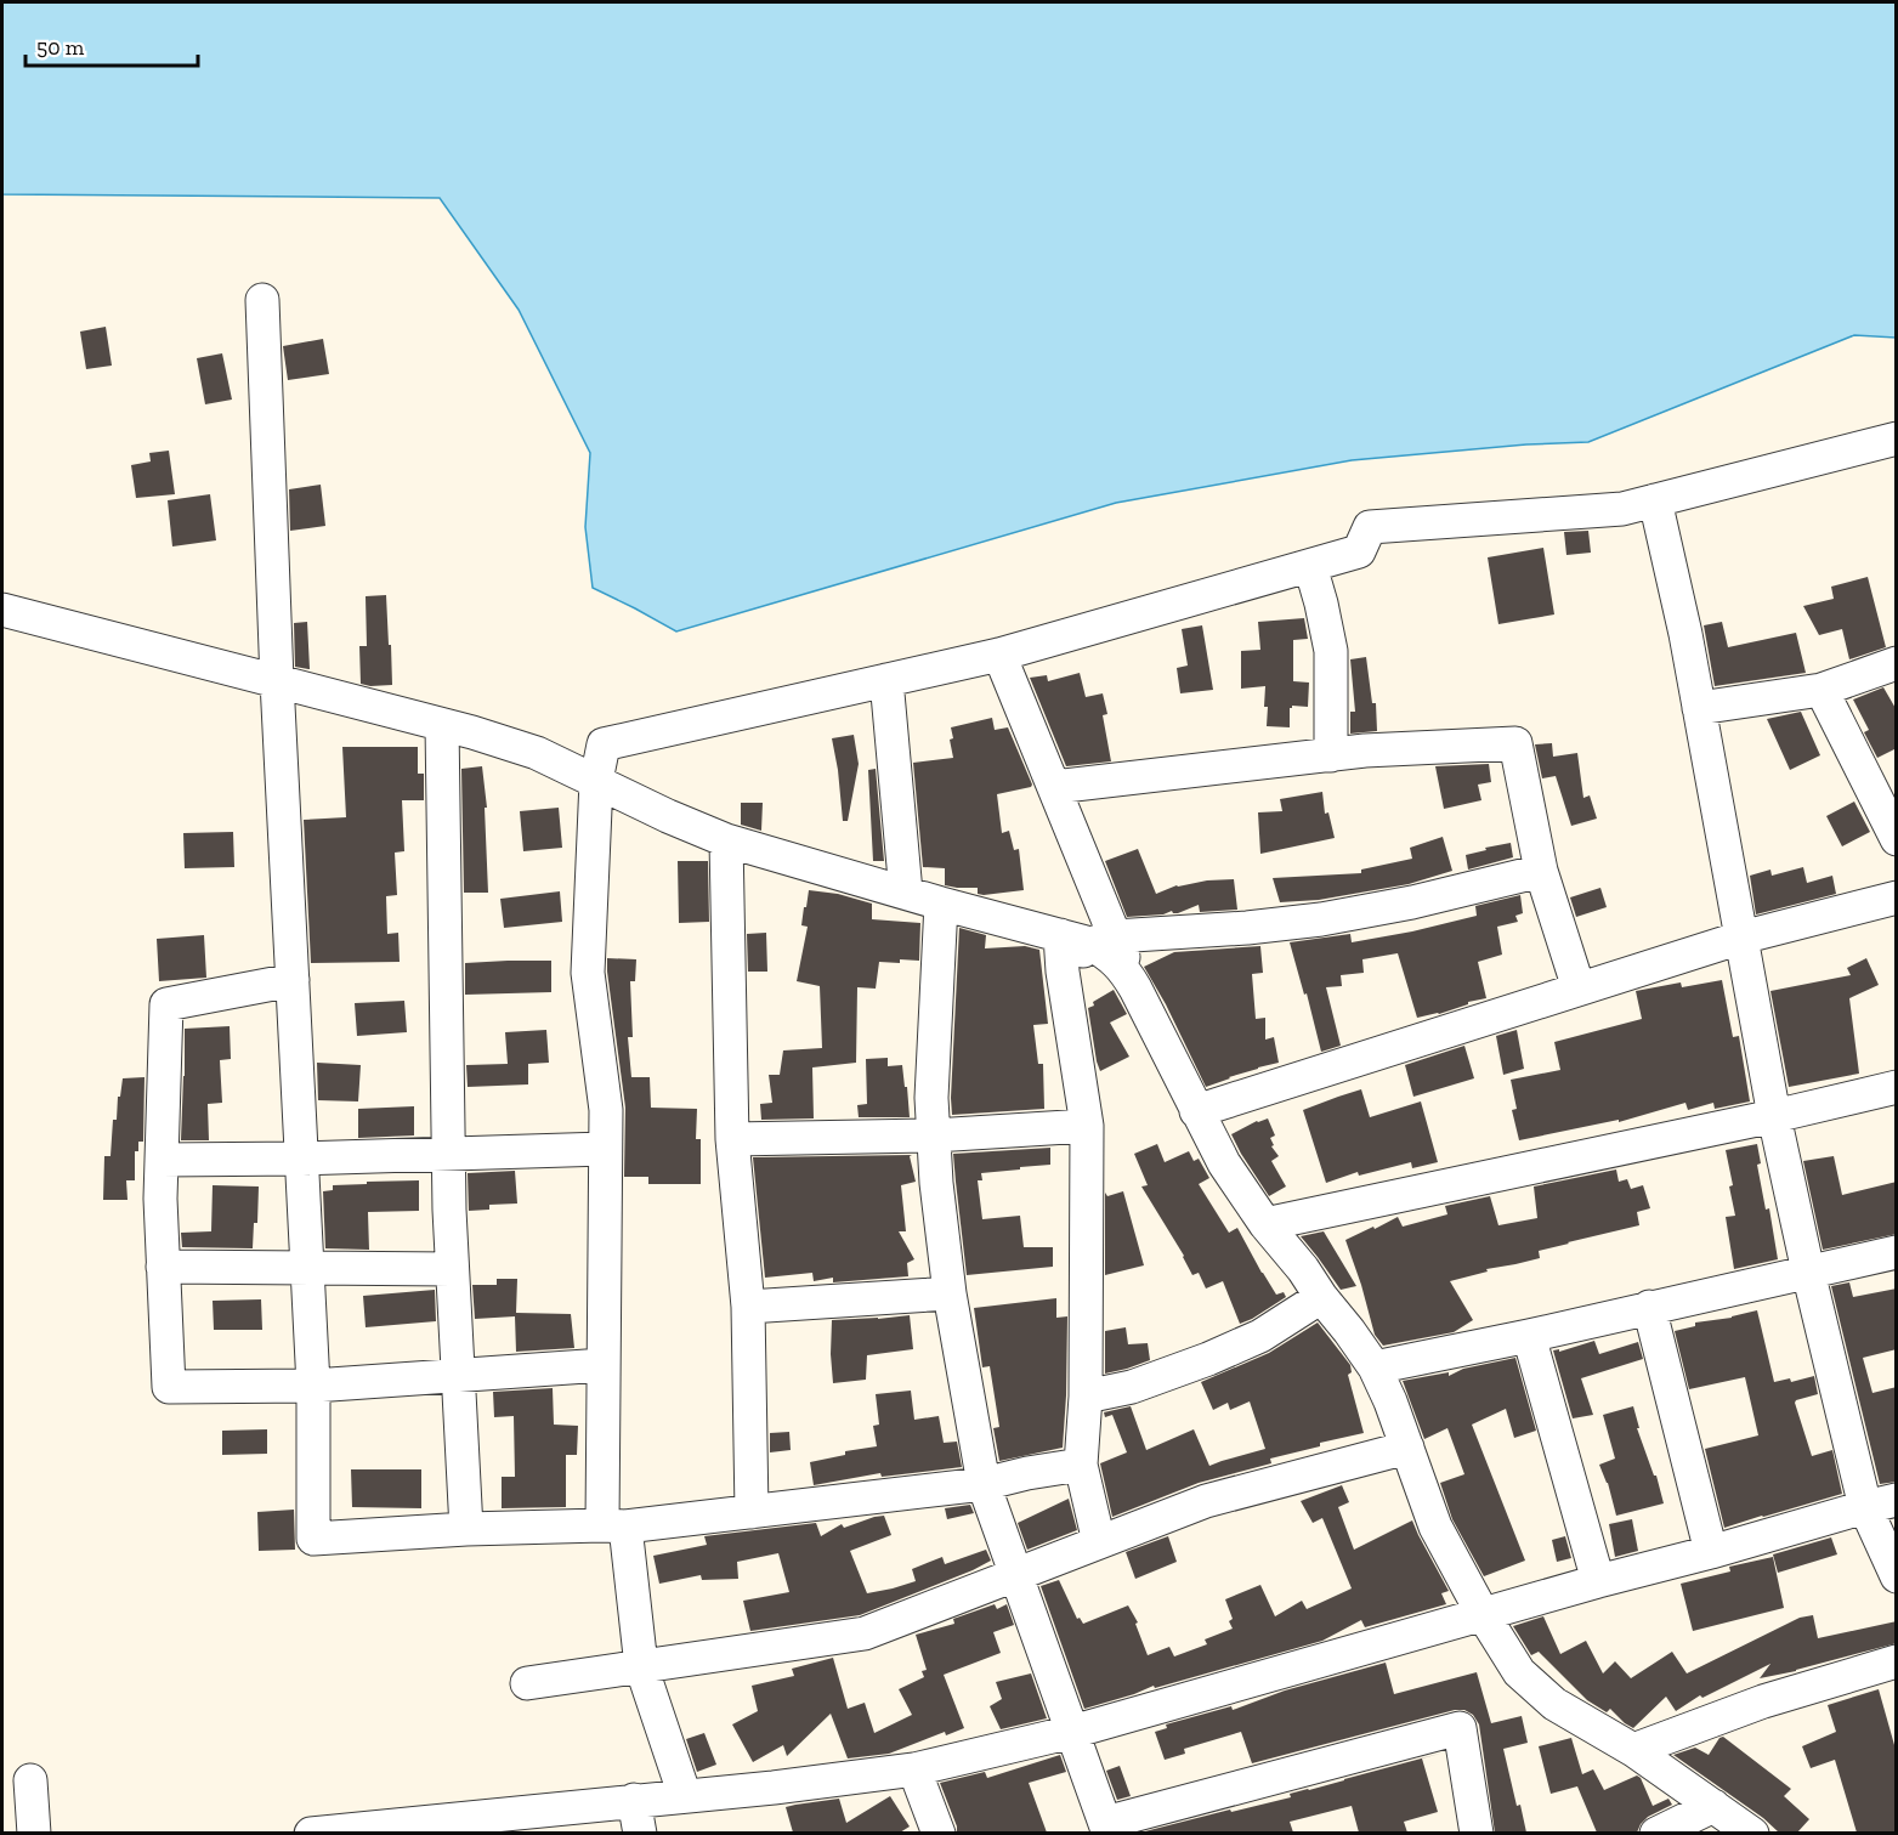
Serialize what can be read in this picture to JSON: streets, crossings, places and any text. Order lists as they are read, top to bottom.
{
  "scale_bar": "50 m"
}
